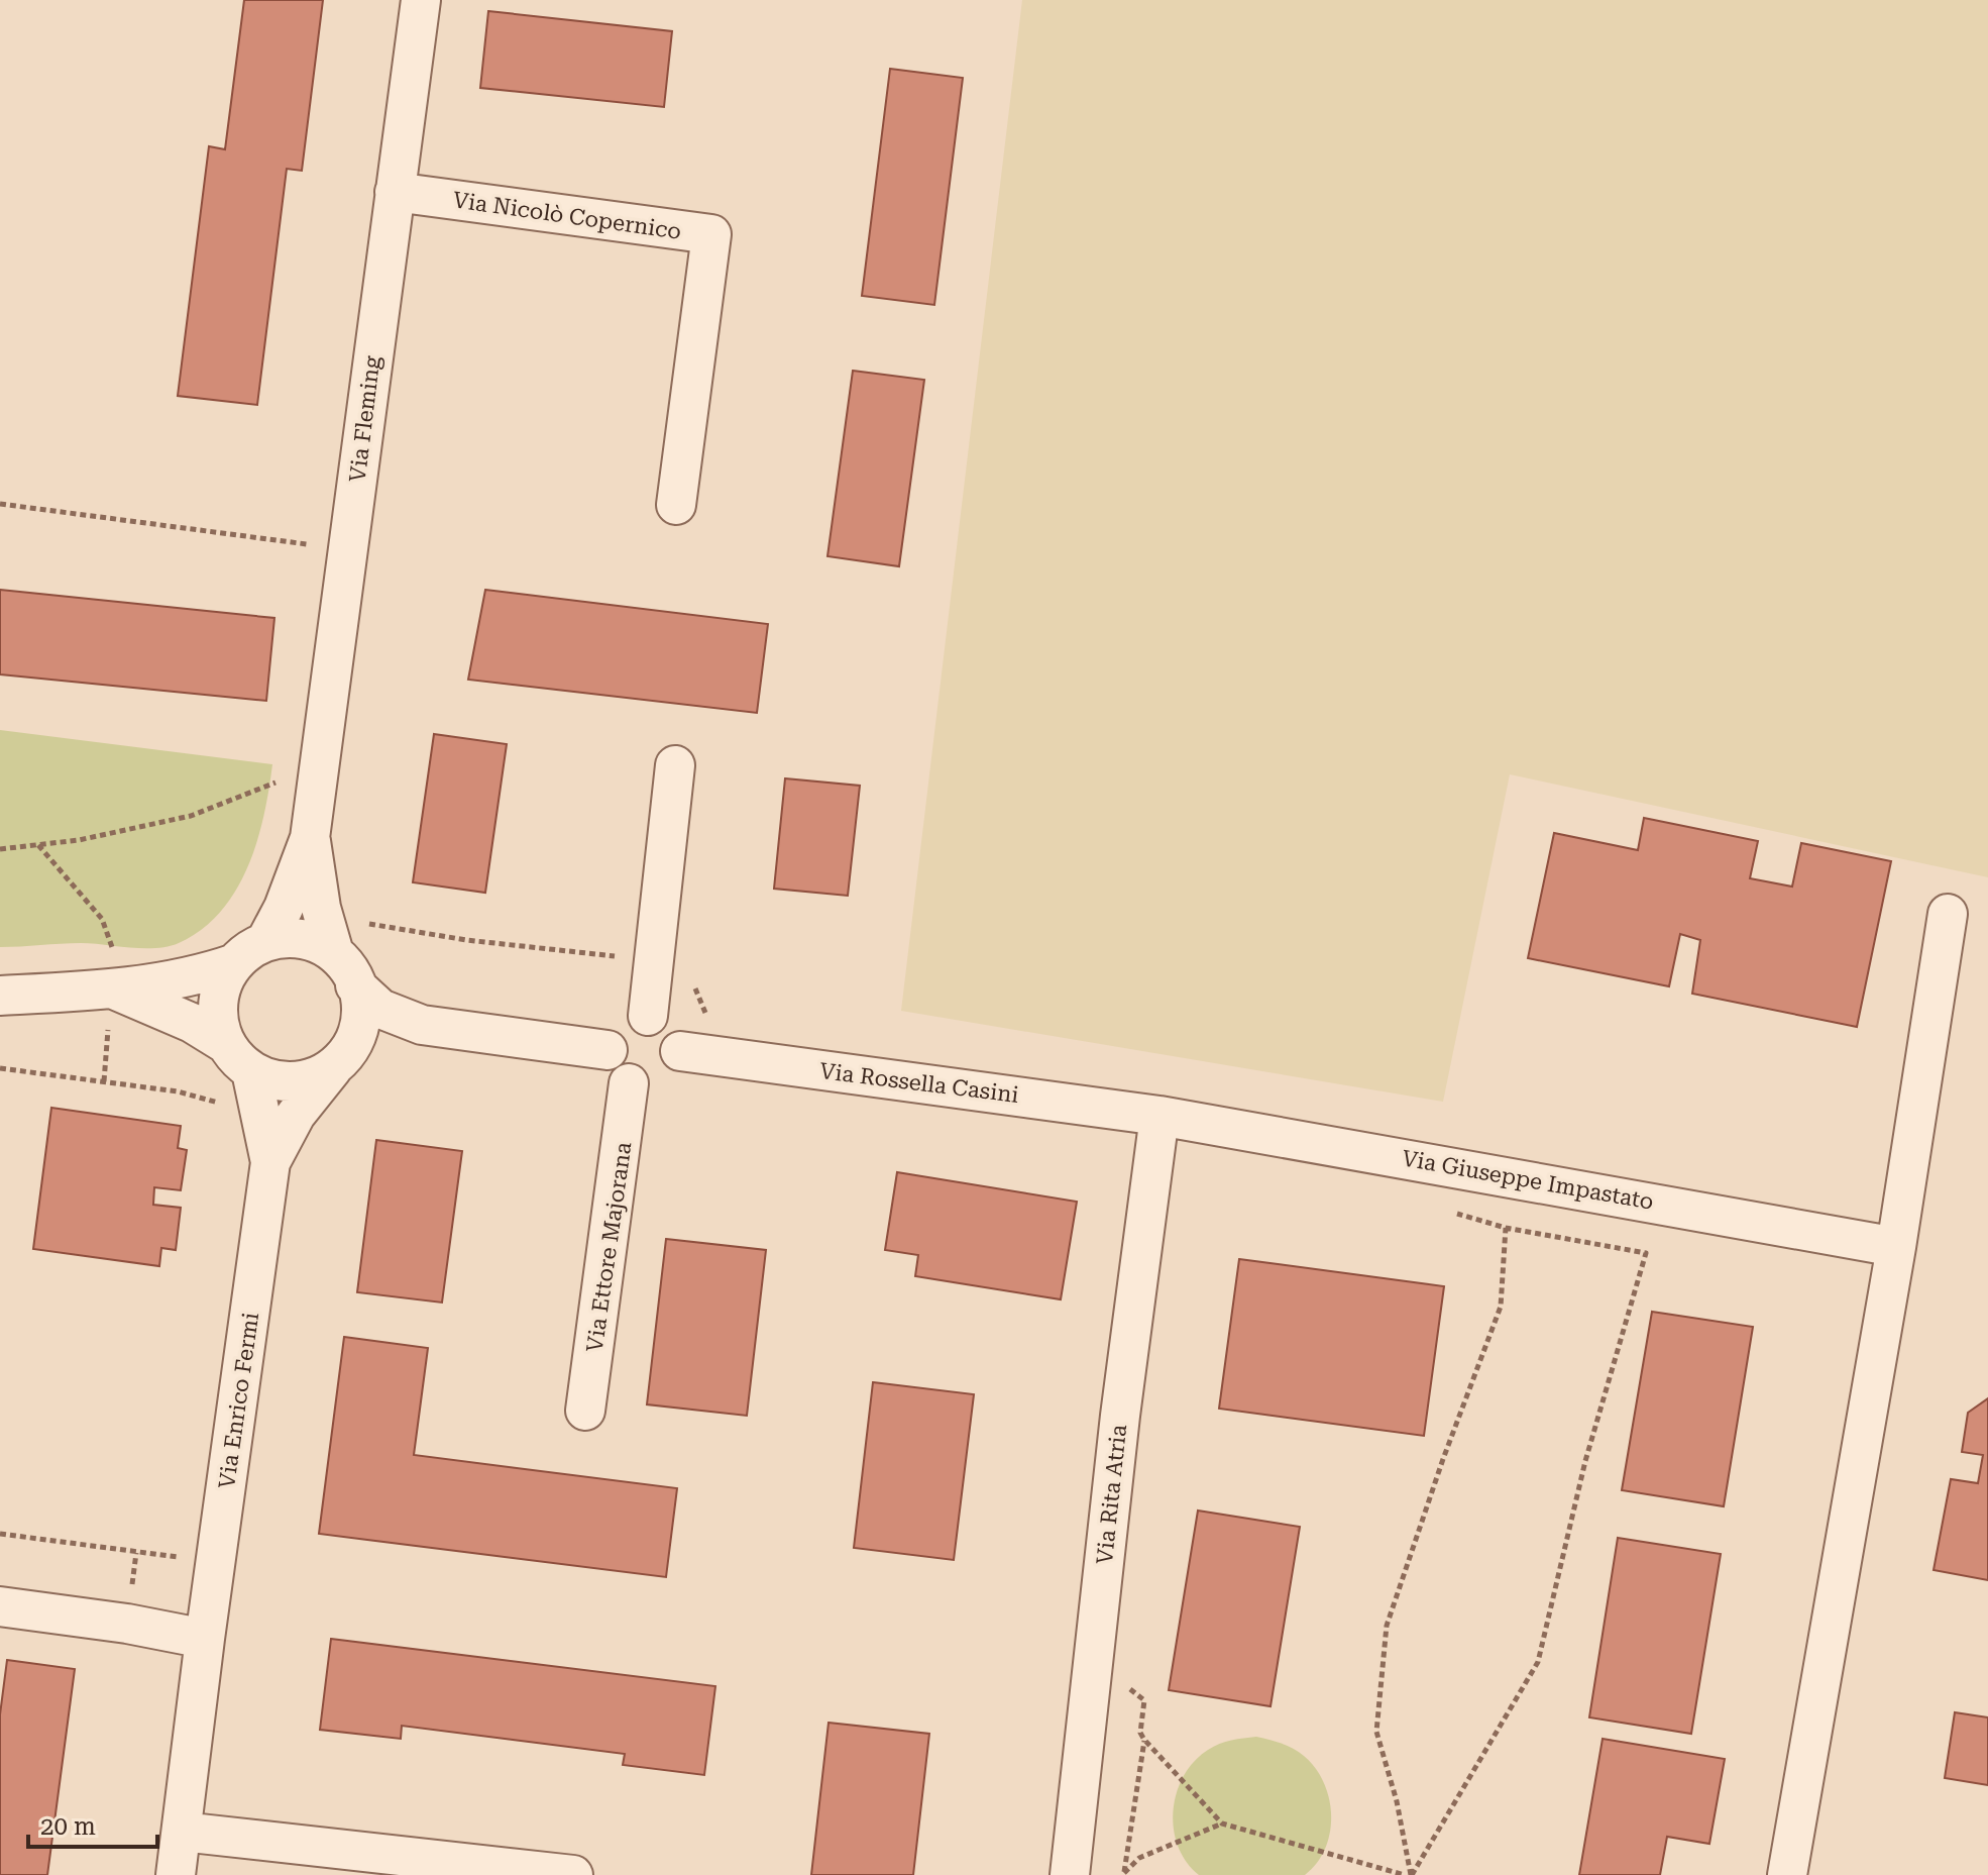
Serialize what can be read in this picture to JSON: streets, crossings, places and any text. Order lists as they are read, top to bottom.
{
  "streets": {
    "street": [
      "Via Nicolò Copernico",
      "Via Fleming",
      "Via Rossella Casini",
      "Via Giuseppe Impastato",
      "Via Ettore Majorana",
      "Via Enrico Fermi",
      "Via Rita Atria"
    ]
  },
  "crossings": [
    ["Via Nicolò Copernico", "Via Fleming"],
    ["Via Fleming", "Via Enrico Fermi"],
    ["Via Rossella Casini", "Via Giuseppe Impastato"],
    ["Via Rossella Casini", "Via Ettore Majorana"],
    ["Via Rossella Casini", "Via Rita Atria"],
    ["Via Giuseppe Impastato", "Via Rita Atria"]
  ],
  "scale_bar": "20 m"
}
